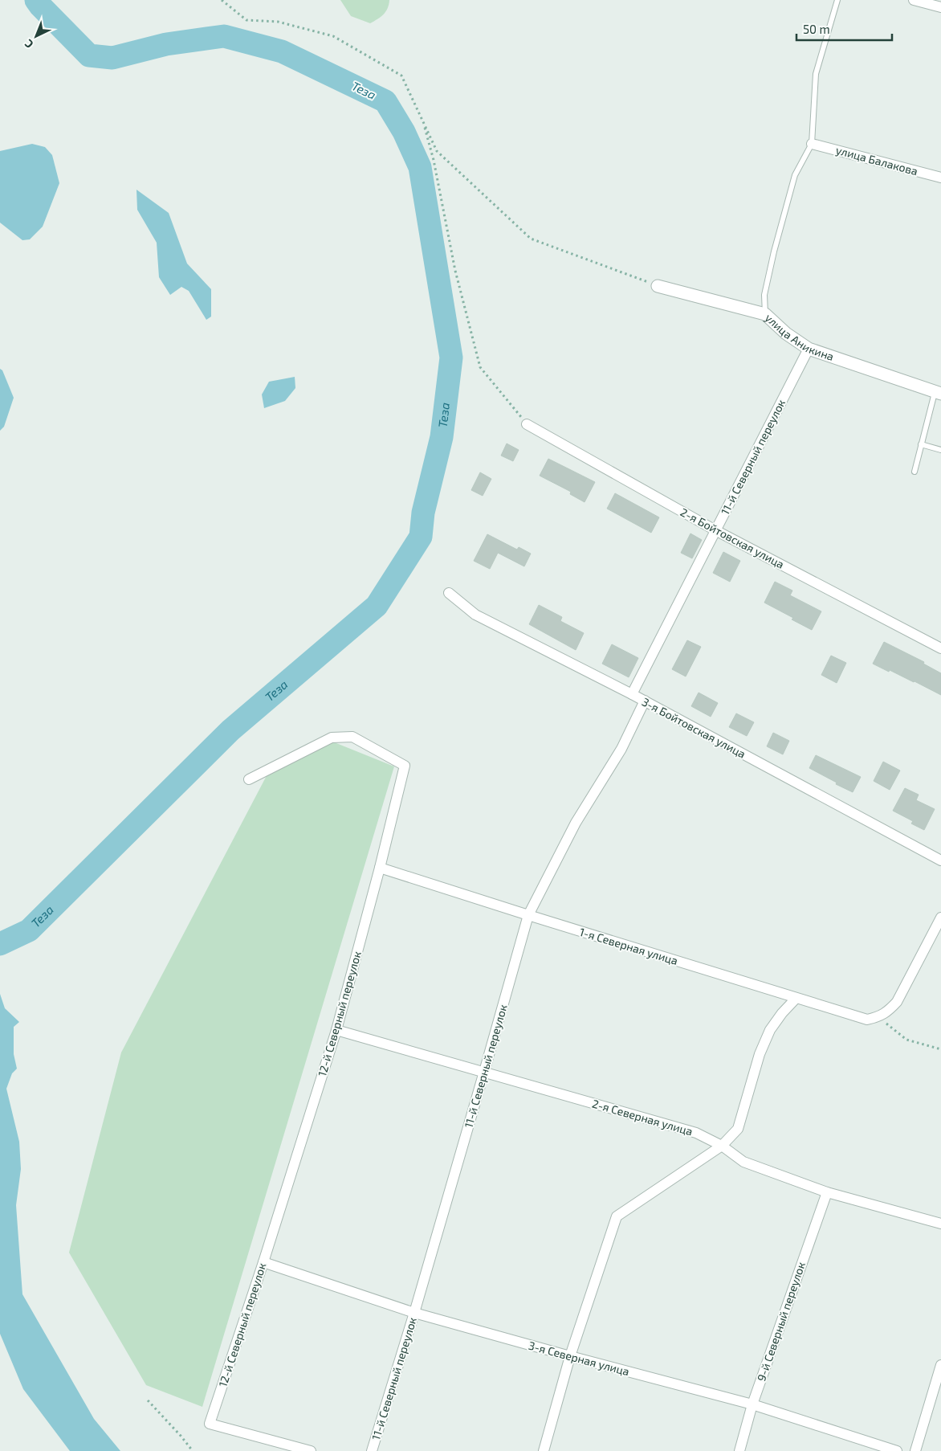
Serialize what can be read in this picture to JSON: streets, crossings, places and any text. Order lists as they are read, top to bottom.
{
  "streets": {
    "street": [
      "улица Балакова",
      "улица Аникина",
      "11-й Северный переулок",
      "2-я Бойтовская улица",
      "3-я Бойтовская улица",
      "1-я Северная улица",
      "12-й Северный переулок",
      "2-я Северная улица",
      "9-й Северный переулок",
      "3-я Северная улица"
    ]
  },
  "crossings": [
    ["улица Аникина", "11-й Северный переулок"],
    ["11-й Северный переулок", "2-я Бойтовская улица"],
    ["11-й Северный переулок", "3-я Бойтовская улица"],
    ["11-й Северный переулок", "1-я Северная улица"],
    ["11-й Северный переулок", "2-я Северная улица"],
    ["11-й Северный переулок", "3-я Северная улица"],
    ["1-я Северная улица", "12-й Северный переулок"],
    ["12-й Северный переулок", "2-я Северная улица"],
    ["12-й Северный переулок", "3-я Северная улица"],
    ["2-я Северная улица", "9-й Северный переулок"],
    ["9-й Северный переулок", "3-я Северная улица"]
  ],
  "water": ["Теза"],
  "scale_bar": "50 m",
  "north": "bottom left"
}
